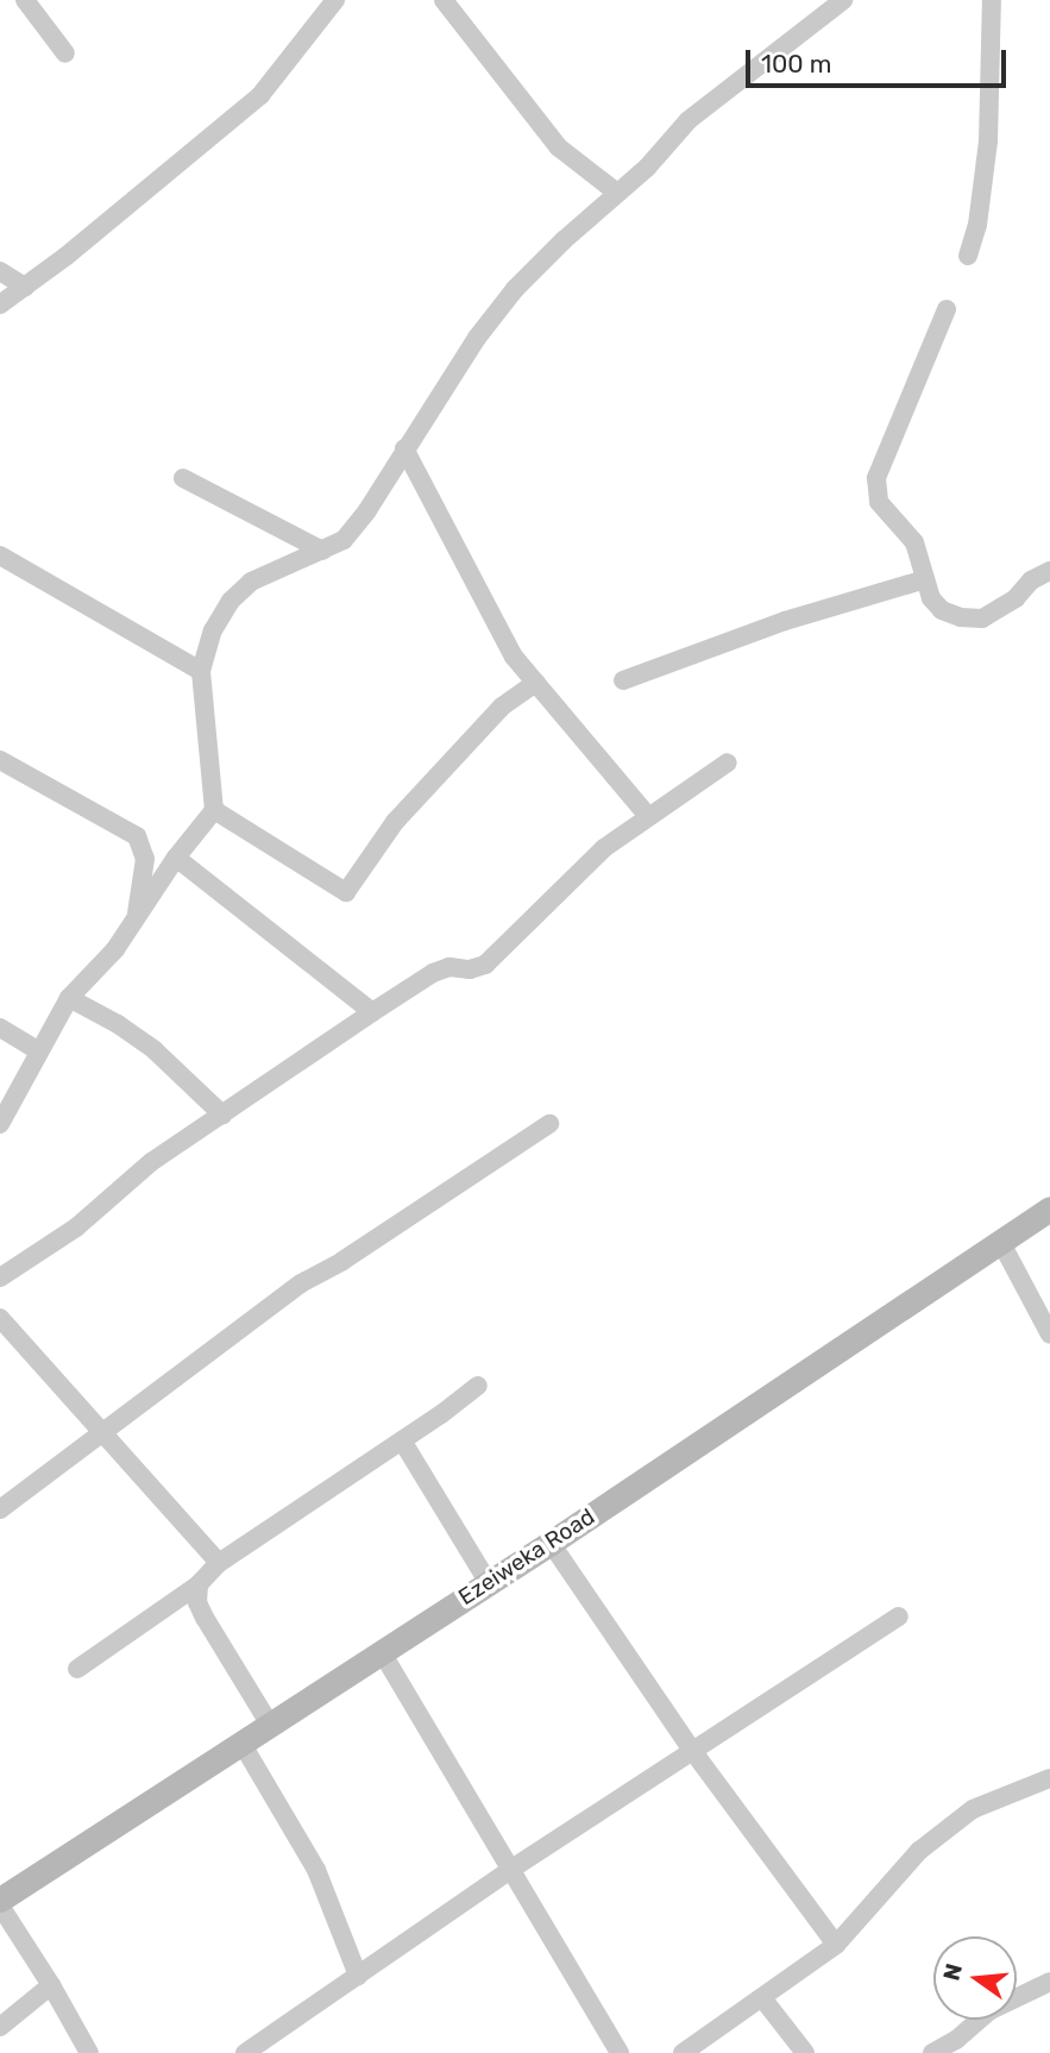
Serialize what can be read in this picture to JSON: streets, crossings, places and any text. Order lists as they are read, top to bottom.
{
  "streets": {
    "main road": ["Ezeiweka Road"]
  },
  "scale_bar": "100 m",
  "north": "left"
}
